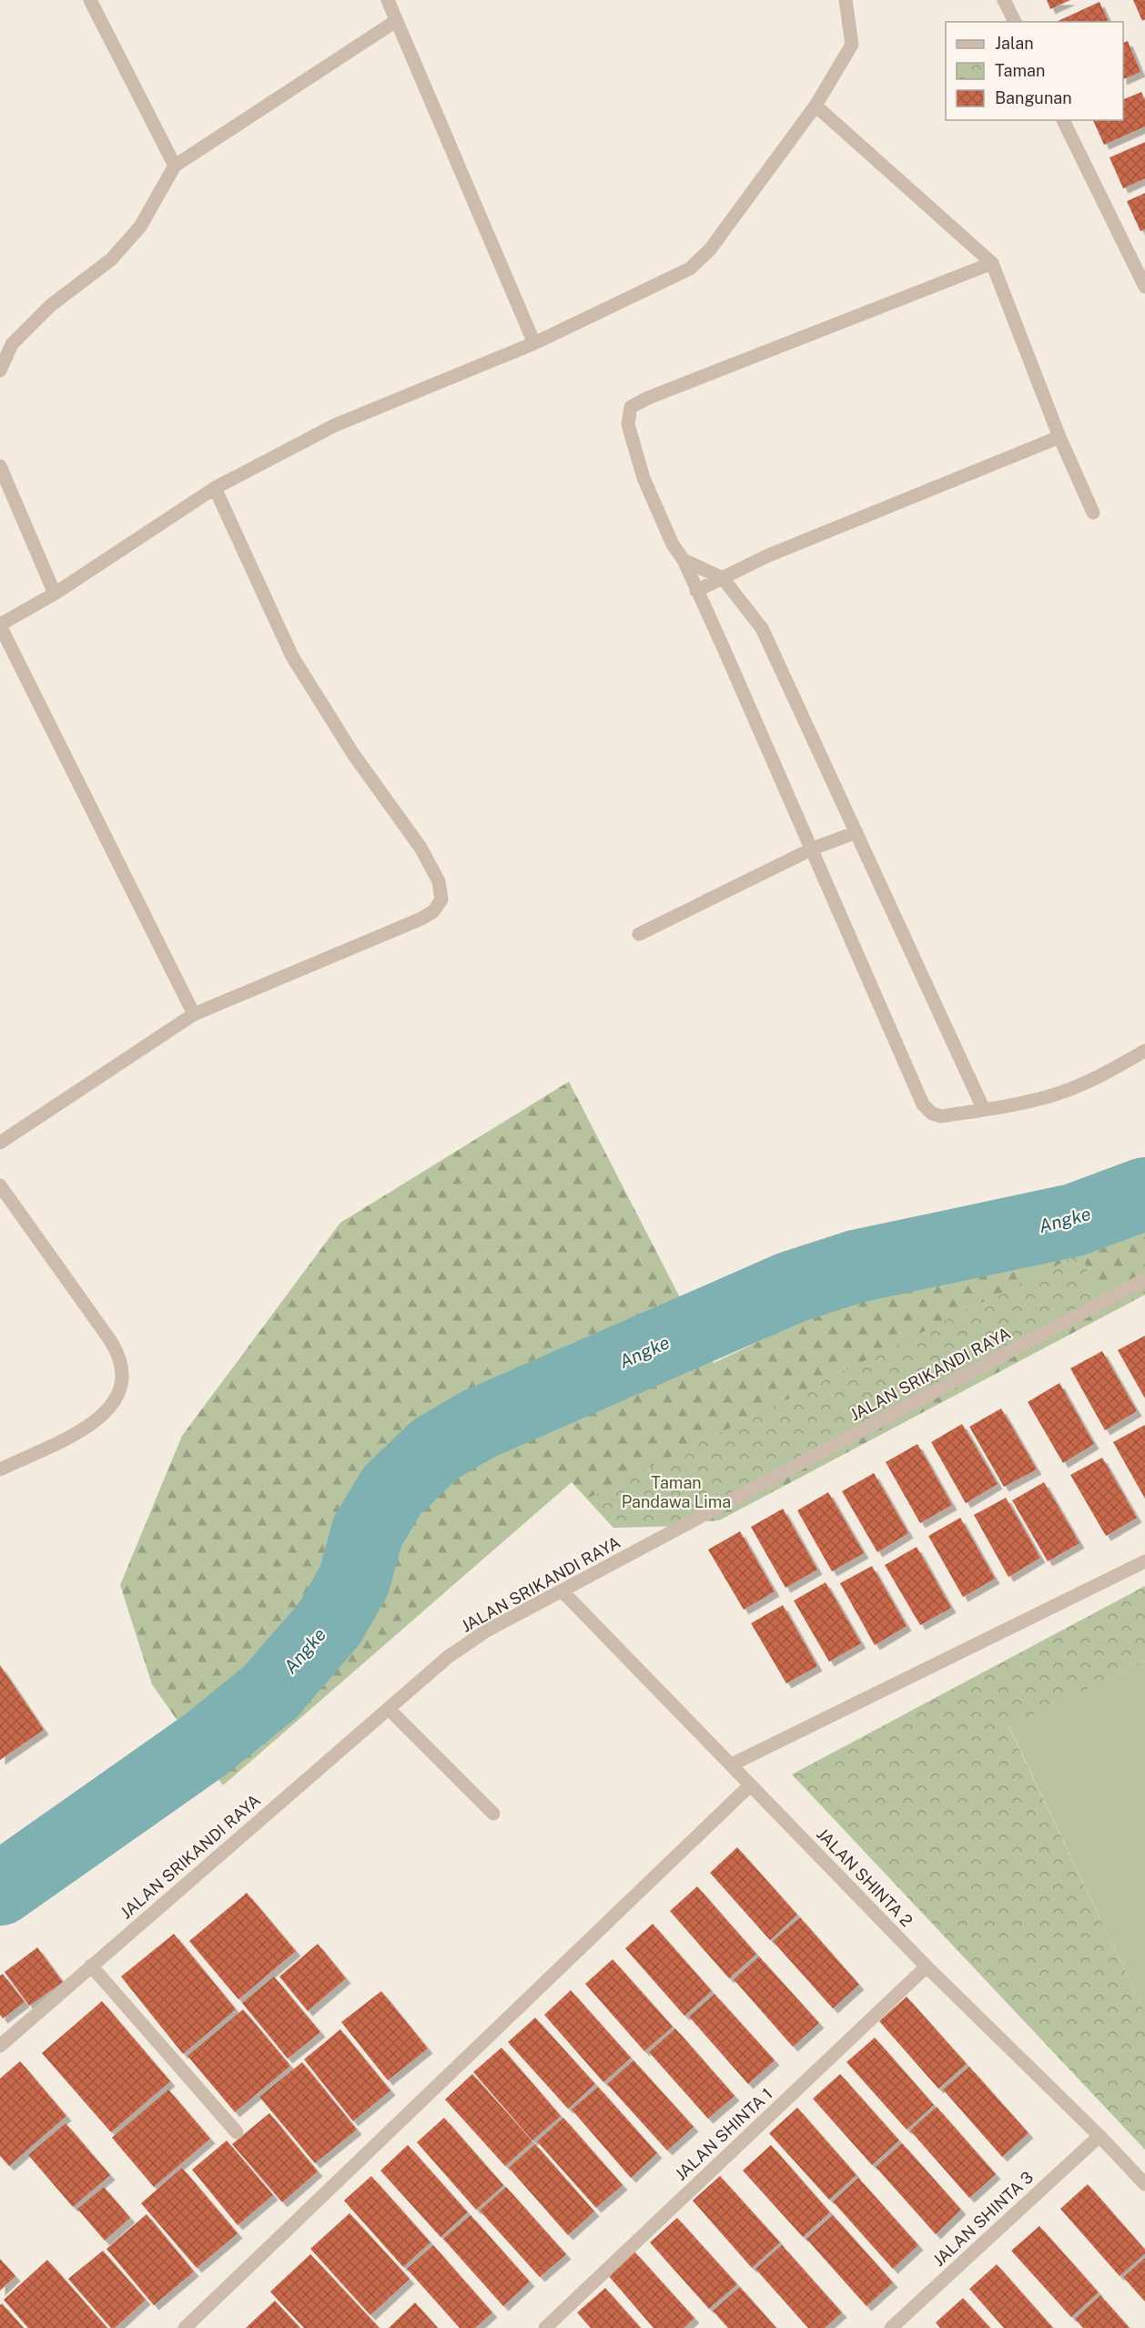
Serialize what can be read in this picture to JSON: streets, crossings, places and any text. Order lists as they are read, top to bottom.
{
  "streets": {
    "street": [
      "JALAN SRIKANDI RAYA",
      "JALAN SHINTA 2",
      "JALAN SHINTA 1",
      "JALAN SHINTA 3"
    ]
  },
  "crossings": [
    ["JALAN SRIKANDI RAYA", "JALAN SHINTA 2"],
    ["JALAN SHINTA 2", "JALAN SHINTA 1"],
    ["JALAN SHINTA 2", "JALAN SHINTA 3"]
  ],
  "water": ["Angke"],
  "parks": ["Taman Pandawa Lima"],
  "legend": ["Jalan", "Taman", "Bangunan"]
}
